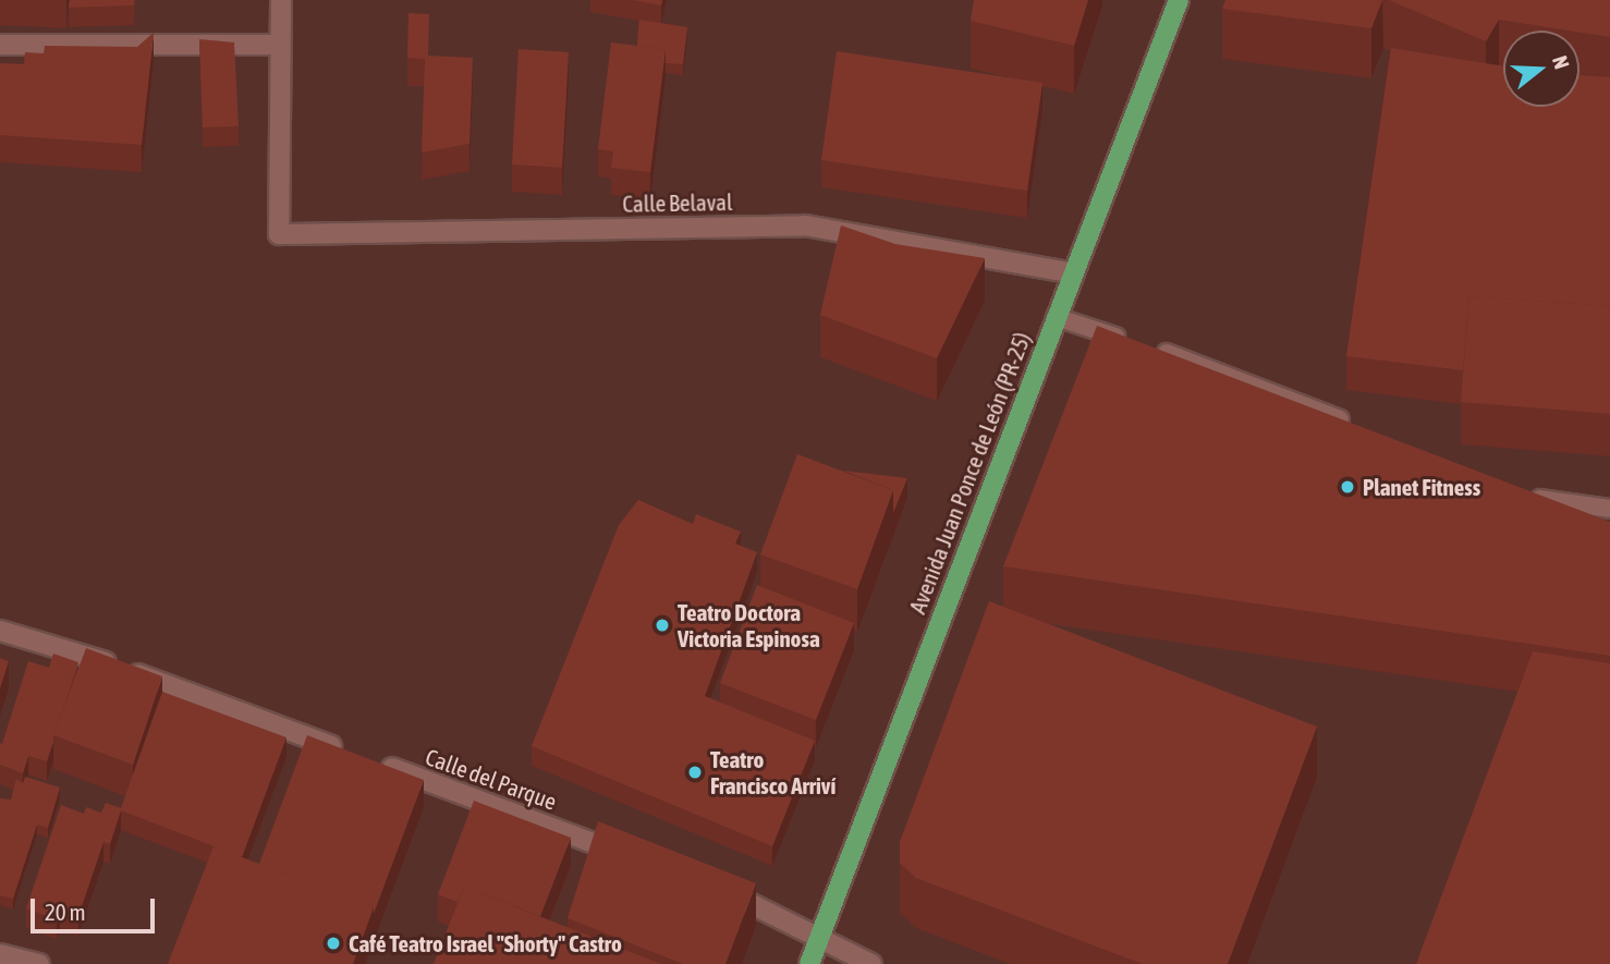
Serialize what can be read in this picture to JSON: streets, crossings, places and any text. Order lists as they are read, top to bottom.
{
  "streets": {
    "main road": ["Avenida Juan Ponce de León (PR-25)"],
    "street": ["Calle Belaval", "Calle del Parque"]
  },
  "crossings": [
    ["Calle Belaval", "Avenida Juan Ponce de León (PR-25)"]
  ],
  "places": [
    "Planet Fitness",
    "Teatro Doctora Victoria Espinosa",
    "Teatro Francisco Arriví",
    "Café Teatro Israel \"Shorty\" Castro"
  ],
  "scale_bar": "20 m",
  "north": "right"
}
